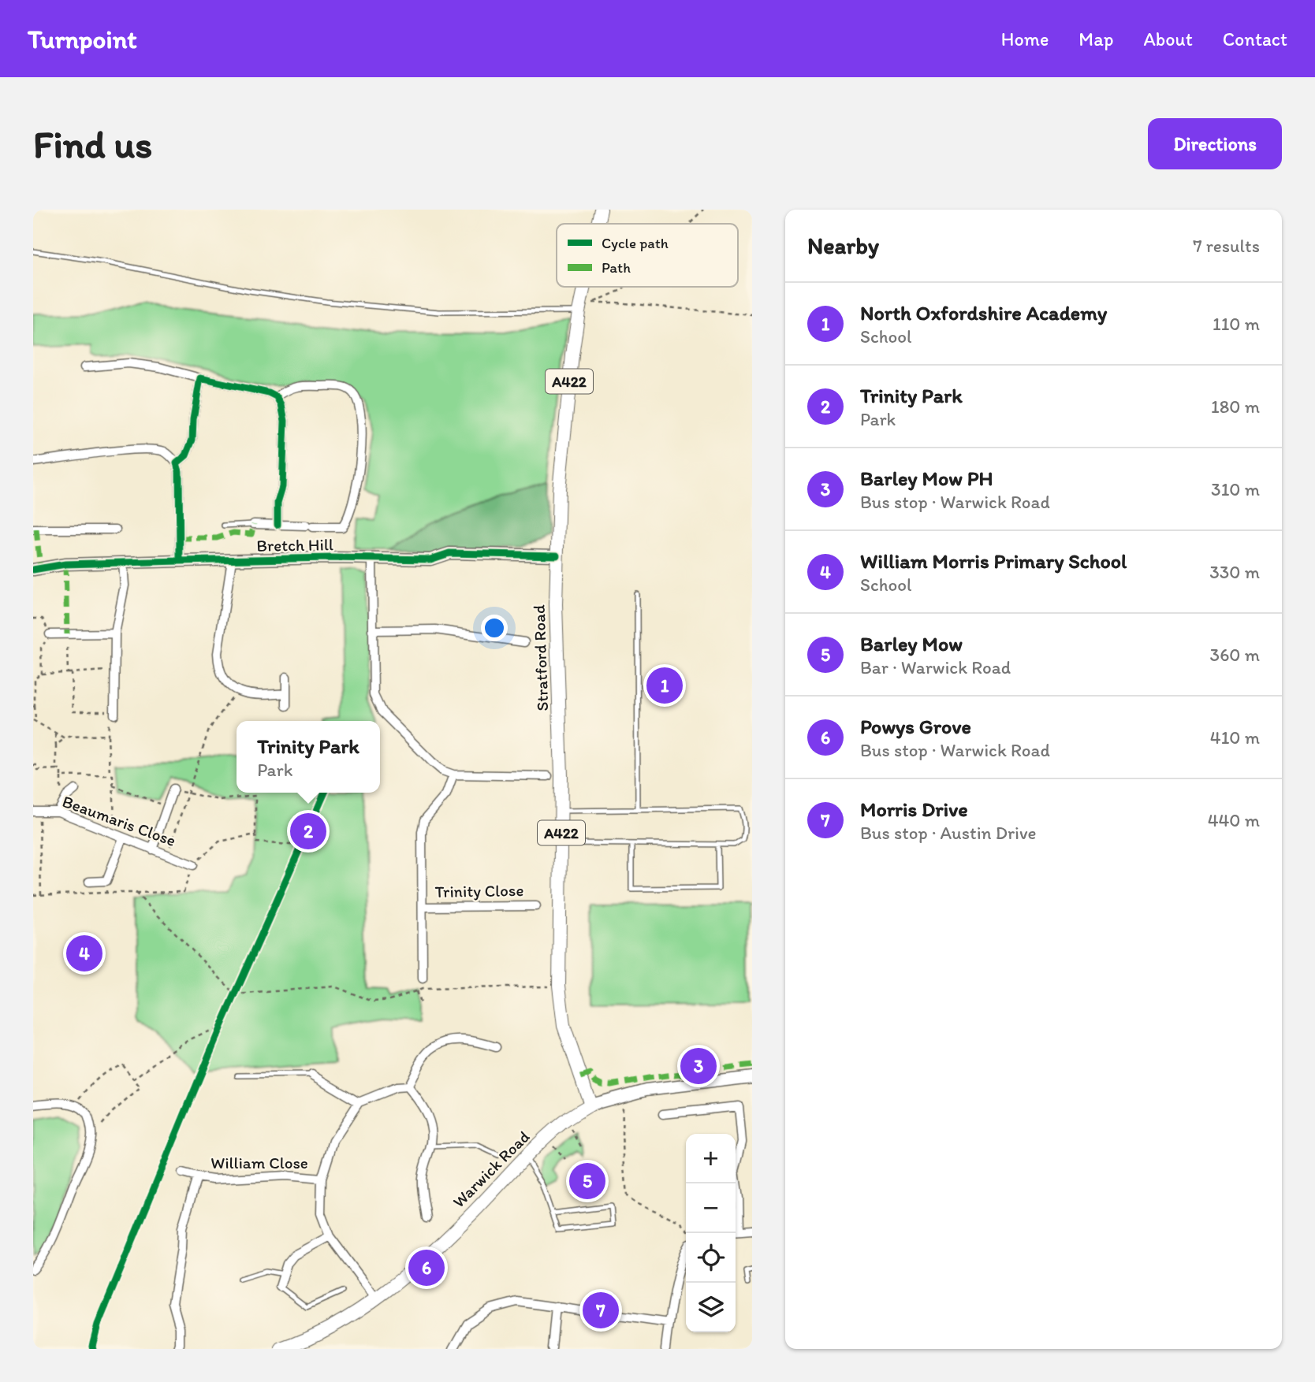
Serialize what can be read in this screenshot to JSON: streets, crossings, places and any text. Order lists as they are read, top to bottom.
{
  "streets": {
    "main road": ["A422", "Stratford Road", "Warwick Road"],
    "street": [
      "Bretch Hill",
      "Beaumaris Close",
      "Trinity Close",
      "William Close"
    ]
  },
  "crossings": [
    ["Bretch Hill", "Stratford Road"],
    ["Stratford Road", "Warwick Road"]
  ],
  "legend": ["Cycle path", "Path"],
  "page": {
    "header": "Turnpoint",
    "nav": [
      "Home",
      "Map",
      "About",
      "Contact"
    ],
    "buttons": "Directions",
    "title": "Find us",
    "heading": ["Nearby", "7 results"],
    "list": [
      {
        "mark": "1",
        "name": "North Oxfordshire Academy",
        "note": "School",
        "value": "110 m"
      },
      {
        "mark": "2",
        "name": "Trinity Park",
        "note": "Park",
        "value": "180 m"
      },
      {
        "mark": "3",
        "name": "Barley Mow PH",
        "note": "Bus stop · Warwick Road",
        "value": "310 m"
      },
      {
        "mark": "4",
        "name": "William Morris Primary School",
        "note": "School",
        "value": "330 m"
      },
      {
        "mark": "5",
        "name": "Barley Mow",
        "note": "Bar · Warwick Road",
        "value": "360 m"
      },
      {
        "mark": "6",
        "name": "Powys Grove",
        "note": "Bus stop · Warwick Road",
        "value": "410 m"
      },
      {
        "mark": "7",
        "name": "Morris Drive",
        "note": "Bus stop · Austin Drive",
        "value": "440 m"
      }
    ],
    "pins": [
      "1",
      "2",
      "4",
      "3",
      "5",
      "6",
      "7"
    ],
    "popup": ["Trinity Park", "Park"],
    "map_buttons": ["+", "−"]
  }
}
